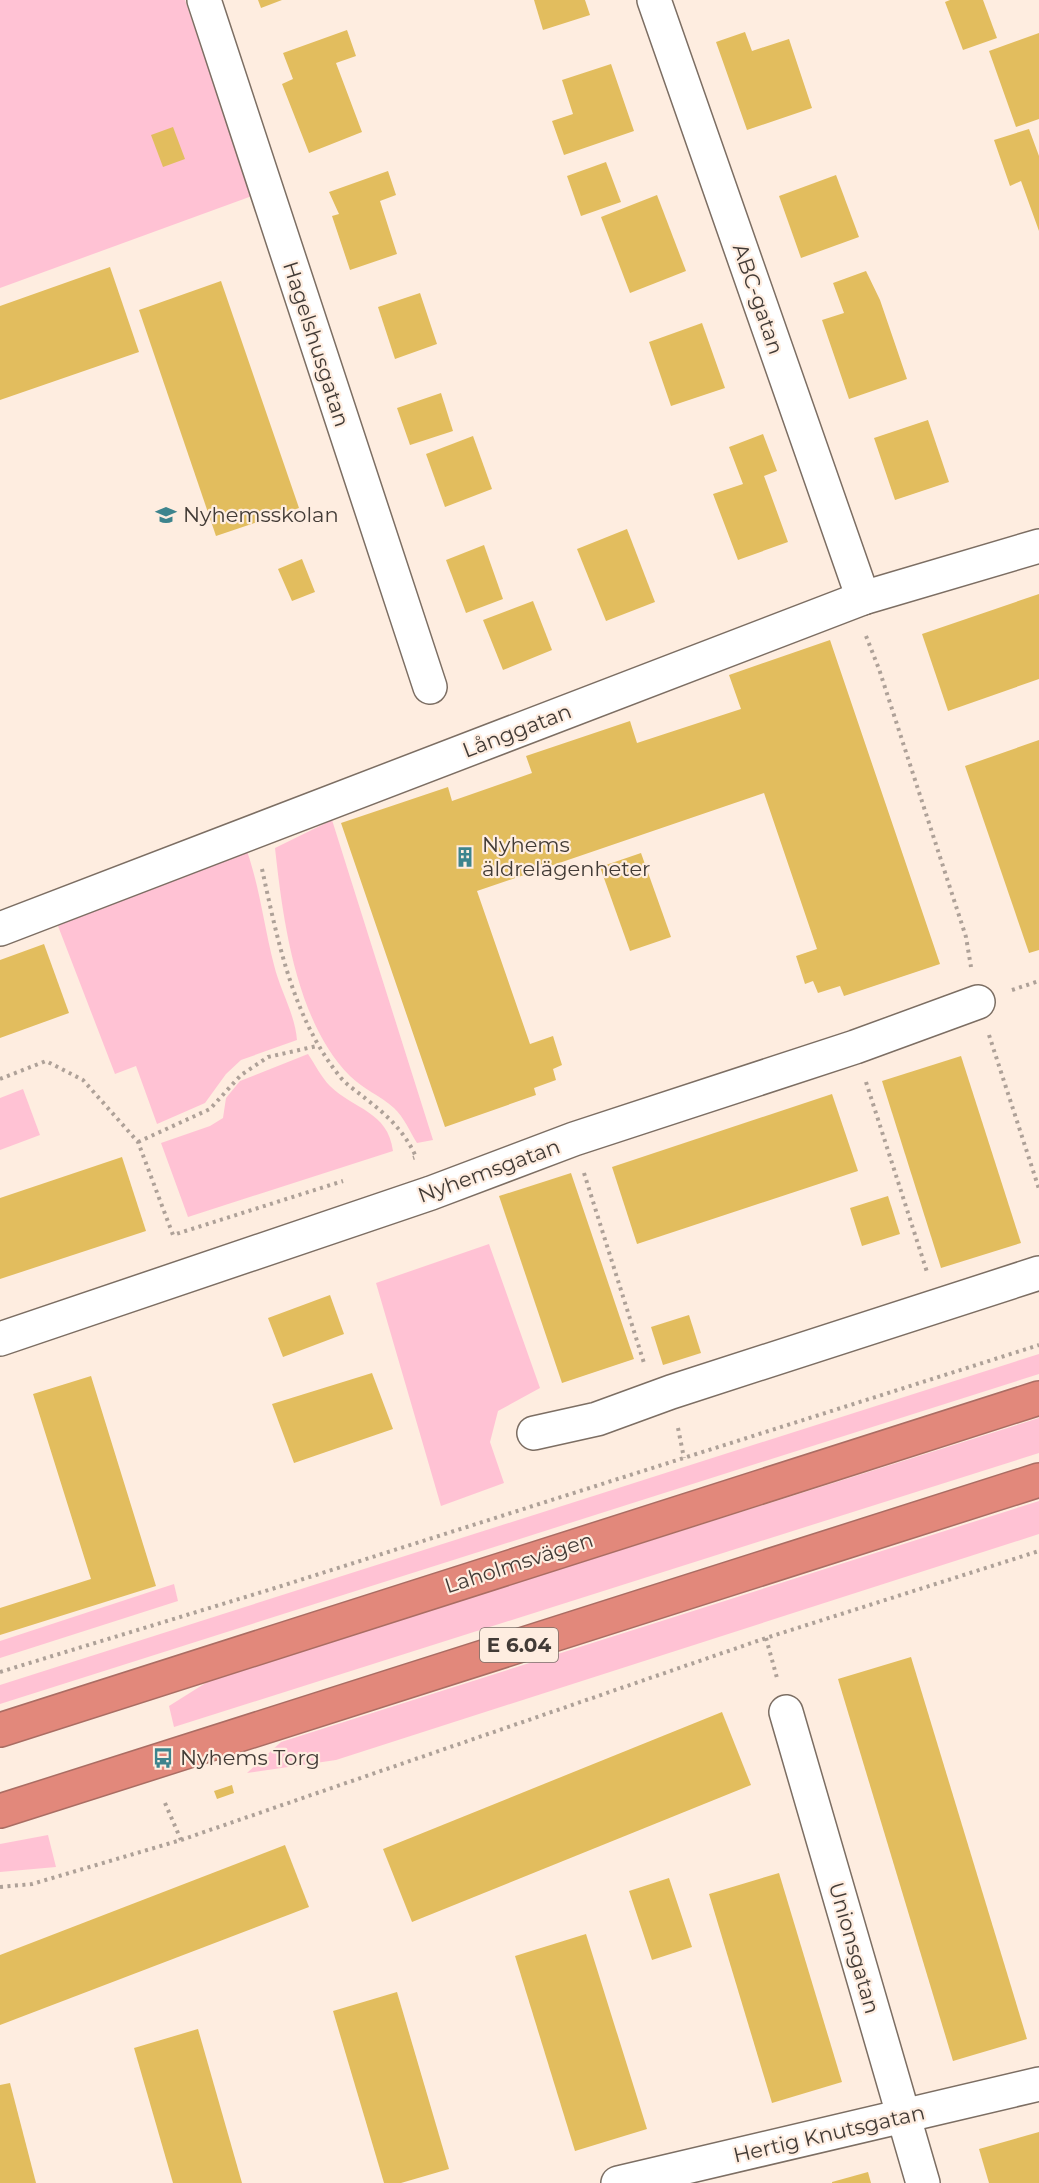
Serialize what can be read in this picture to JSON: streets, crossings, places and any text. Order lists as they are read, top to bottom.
{
  "streets": {
    "highway": ["Laholmsvägen", "E 6.04"],
    "street": [
      "ABC-gatan",
      "Hagelshusgatan",
      "Långgatan",
      "Nyhemsgatan",
      "Unionsgatan",
      "Hertig Knutsgatan"
    ]
  },
  "crossings": [
    ["ABC-gatan", "Långgatan"],
    ["Unionsgatan", "Hertig Knutsgatan"]
  ],
  "places": {
    "school or university": ["Nyhemsskolan"],
    "building": ["Nyhems äldrelägenheter"],
    "bus stop": ["Nyhems Torg"]
  }
}
